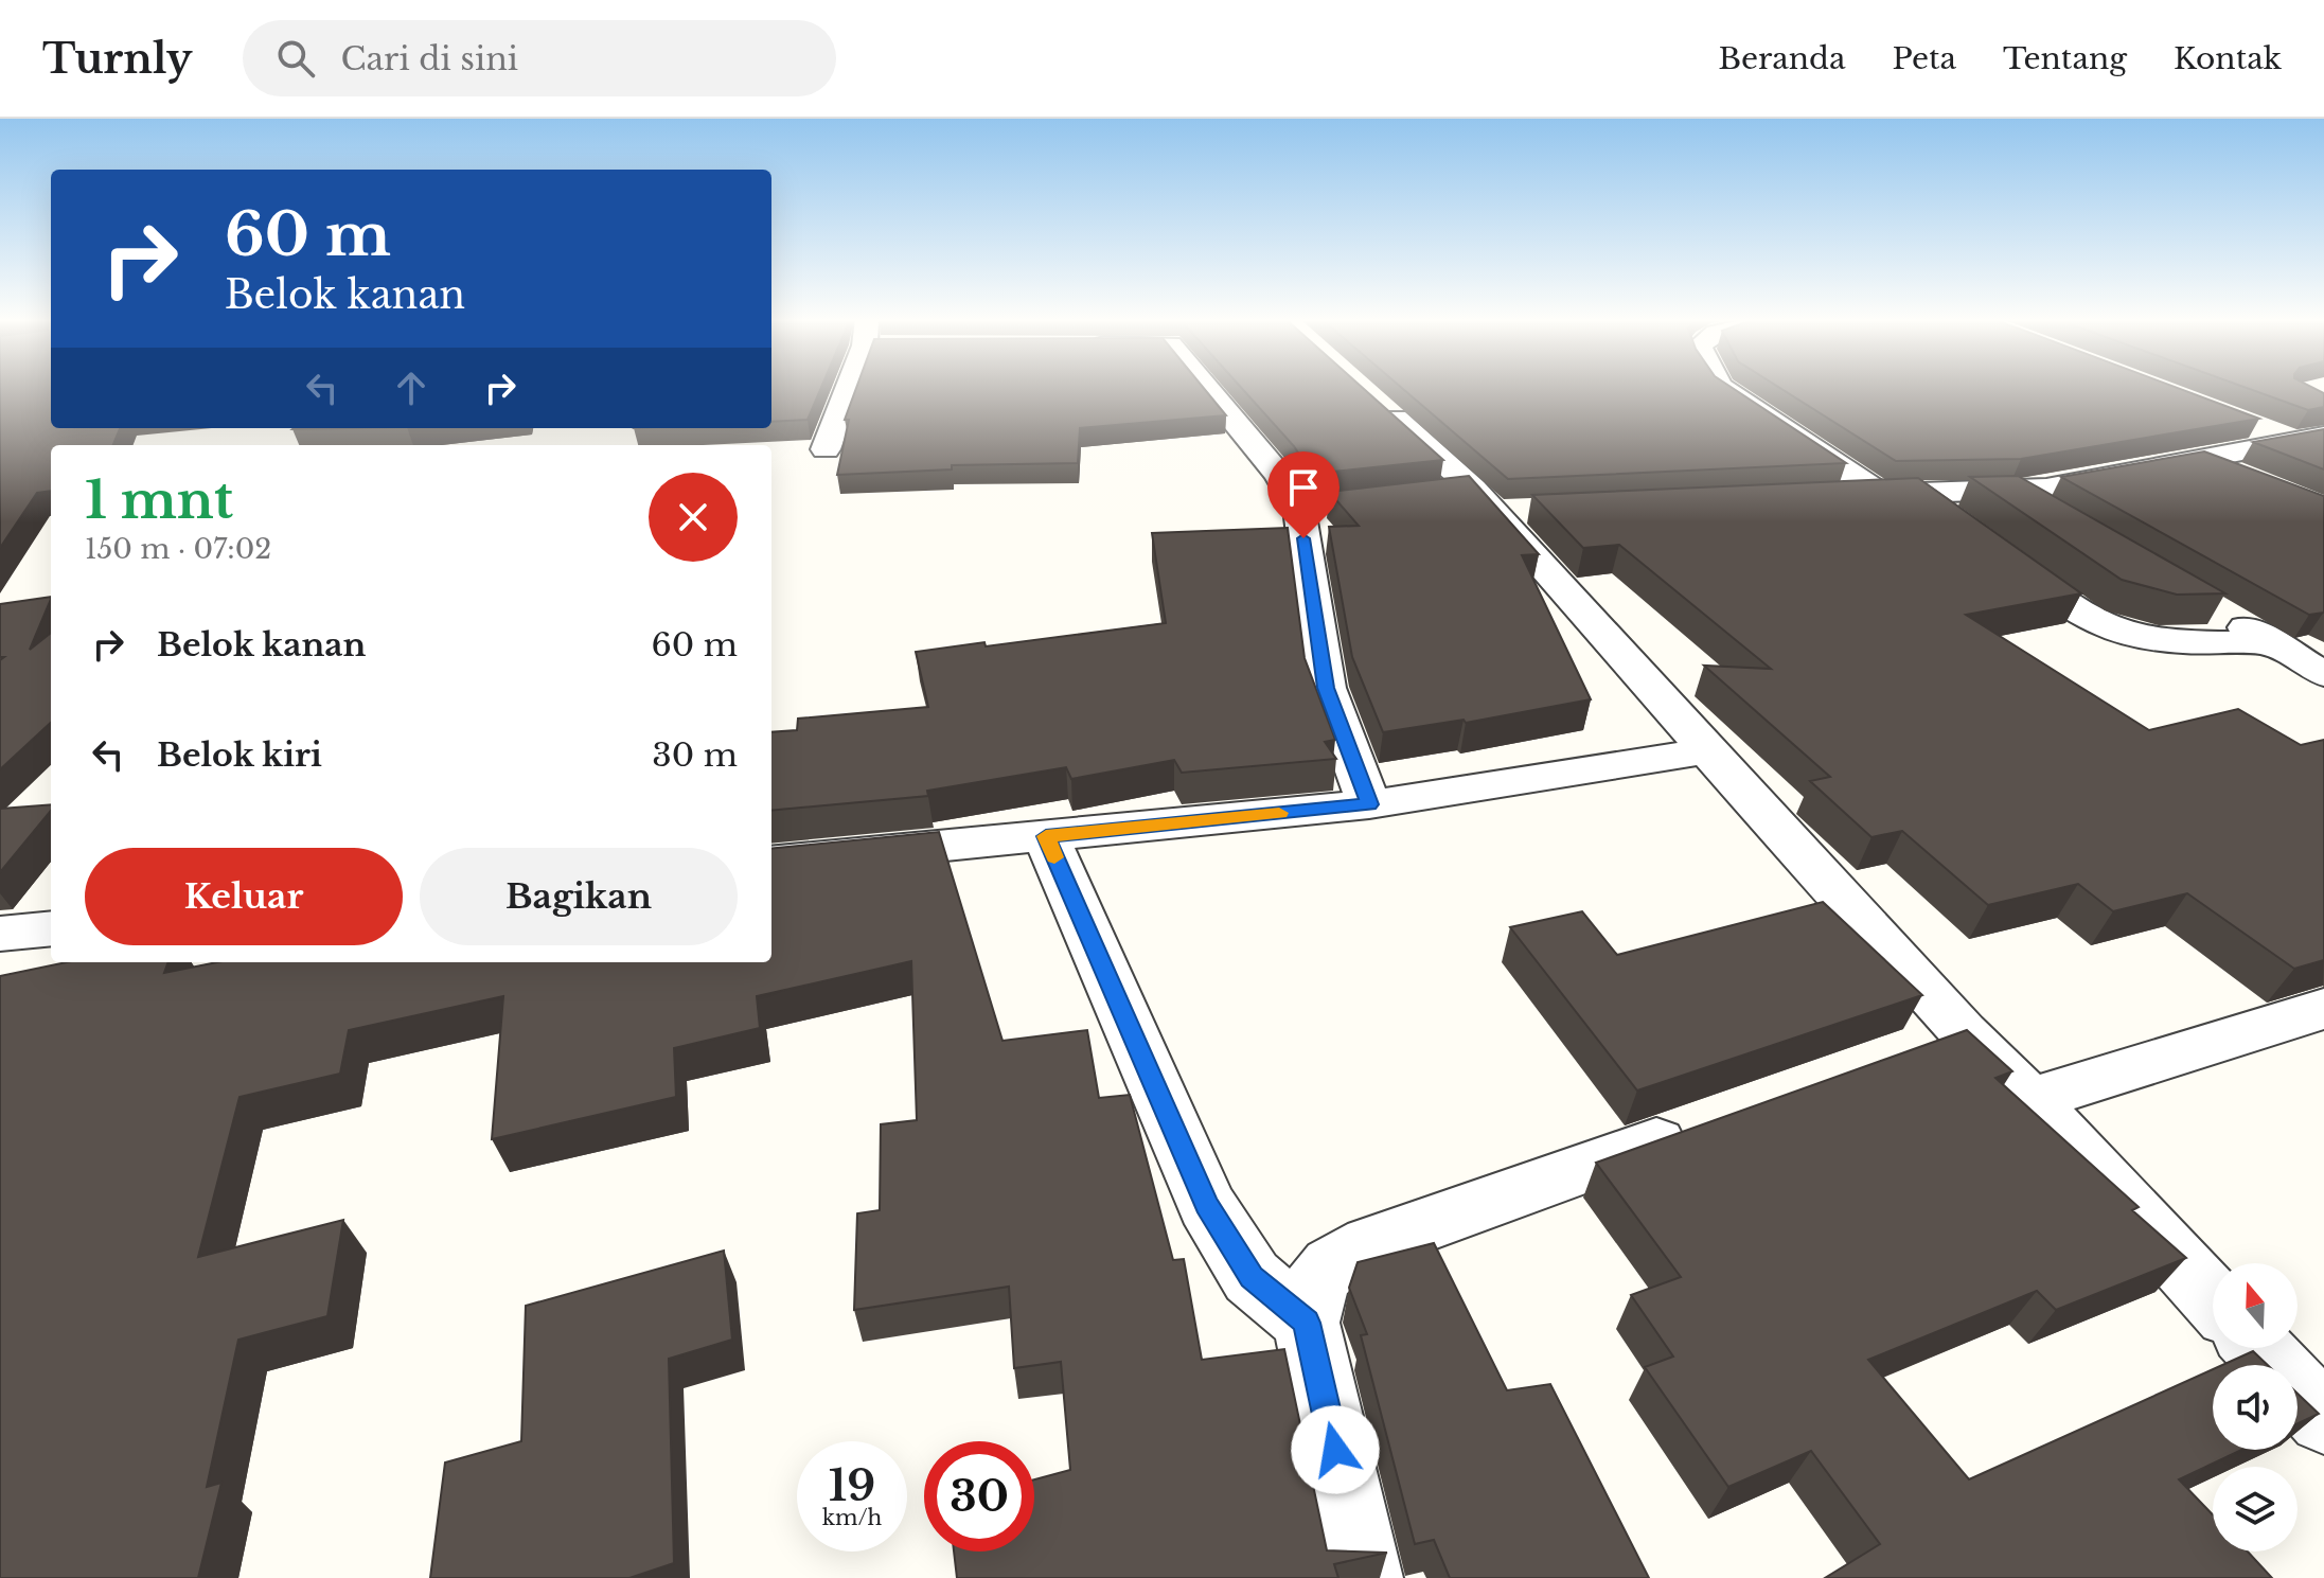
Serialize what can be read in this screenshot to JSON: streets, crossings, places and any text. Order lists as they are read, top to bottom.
{
  "north": "top",
  "page": {
    "header": "Turnly",
    "search": "Cari di sini",
    "nav": [
      "Beranda",
      "Peta",
      "Tentang",
      "Kontak"
    ],
    "turn": ["60 m", "Belok kanan"],
    "heading": ["1 mnt", "150 m · 07:02"],
    "list": [
      {
        "name": "Belok kanan",
        "value": "60 m"
      },
      {
        "name": "Belok kiri",
        "value": "30 m"
      }
    ],
    "buttons": ["Keluar", "Bagikan"],
    "speed": "19 km/h",
    "limit": "30"
  }
}
